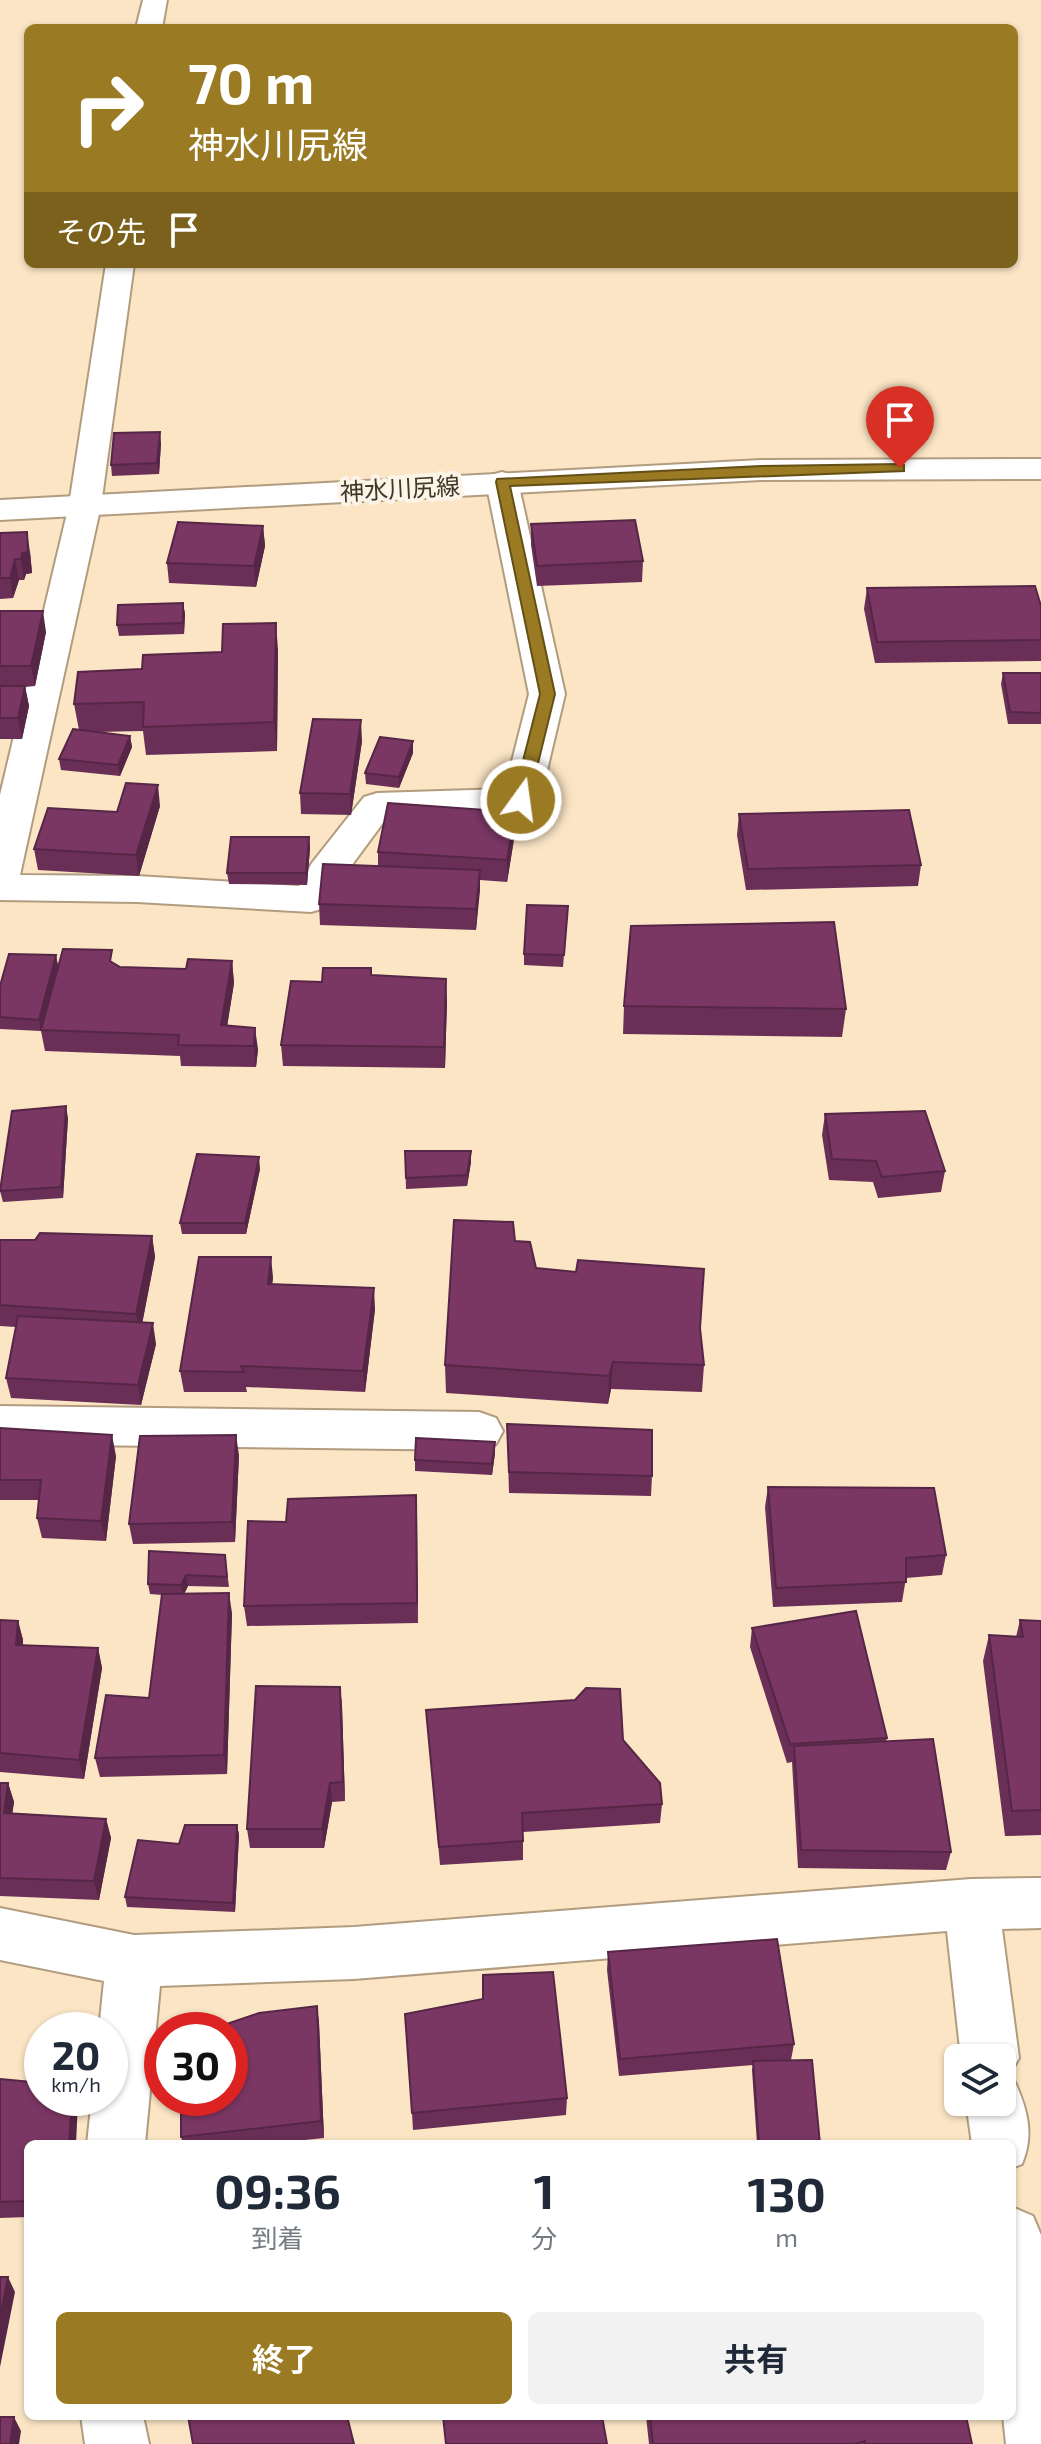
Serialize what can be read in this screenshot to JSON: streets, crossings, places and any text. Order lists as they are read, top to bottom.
{
  "streets": {
    "street": ["神水川尻線"]
  },
  "page": {
    "turn": ["70 m", "神水川尻線"],
    "then": "その先",
    "speed": "20 km/h",
    "limit": "30",
    "eta": [
      "09:36",
      "到着",
      "1",
      "分",
      "130",
      "m"
    ],
    "buttons": ["終了", "共有"]
  }
}
